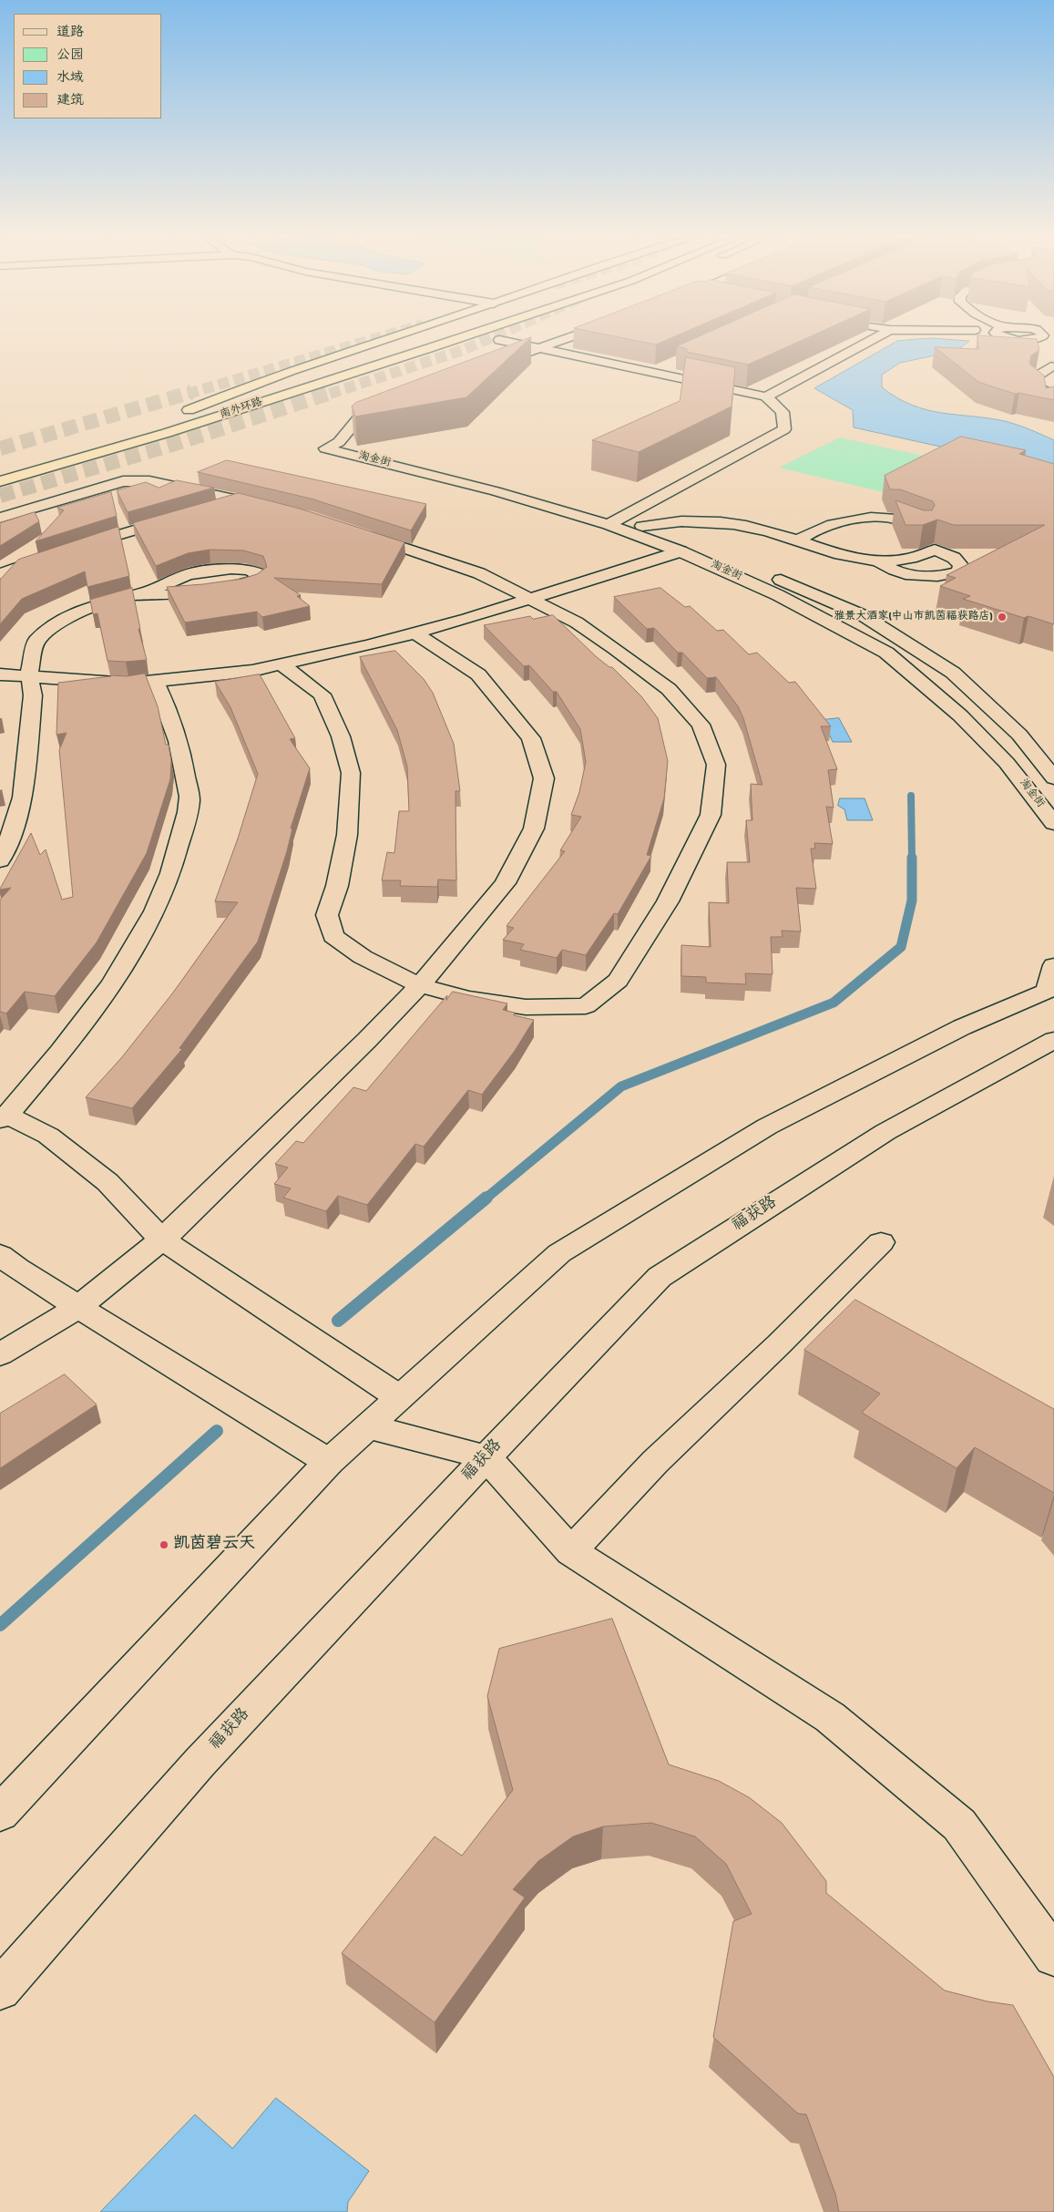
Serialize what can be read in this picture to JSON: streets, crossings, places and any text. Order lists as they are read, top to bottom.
{
  "streets": {
    "highway": ["南外环路"],
    "street": ["淘金街", "福获路"]
  },
  "places": ["雅景大酒家(中山市凯茵福获路店)", "凯茵碧云天"],
  "legend": [
    "道路",
    "公园",
    "水域",
    "建筑"
  ]
}
